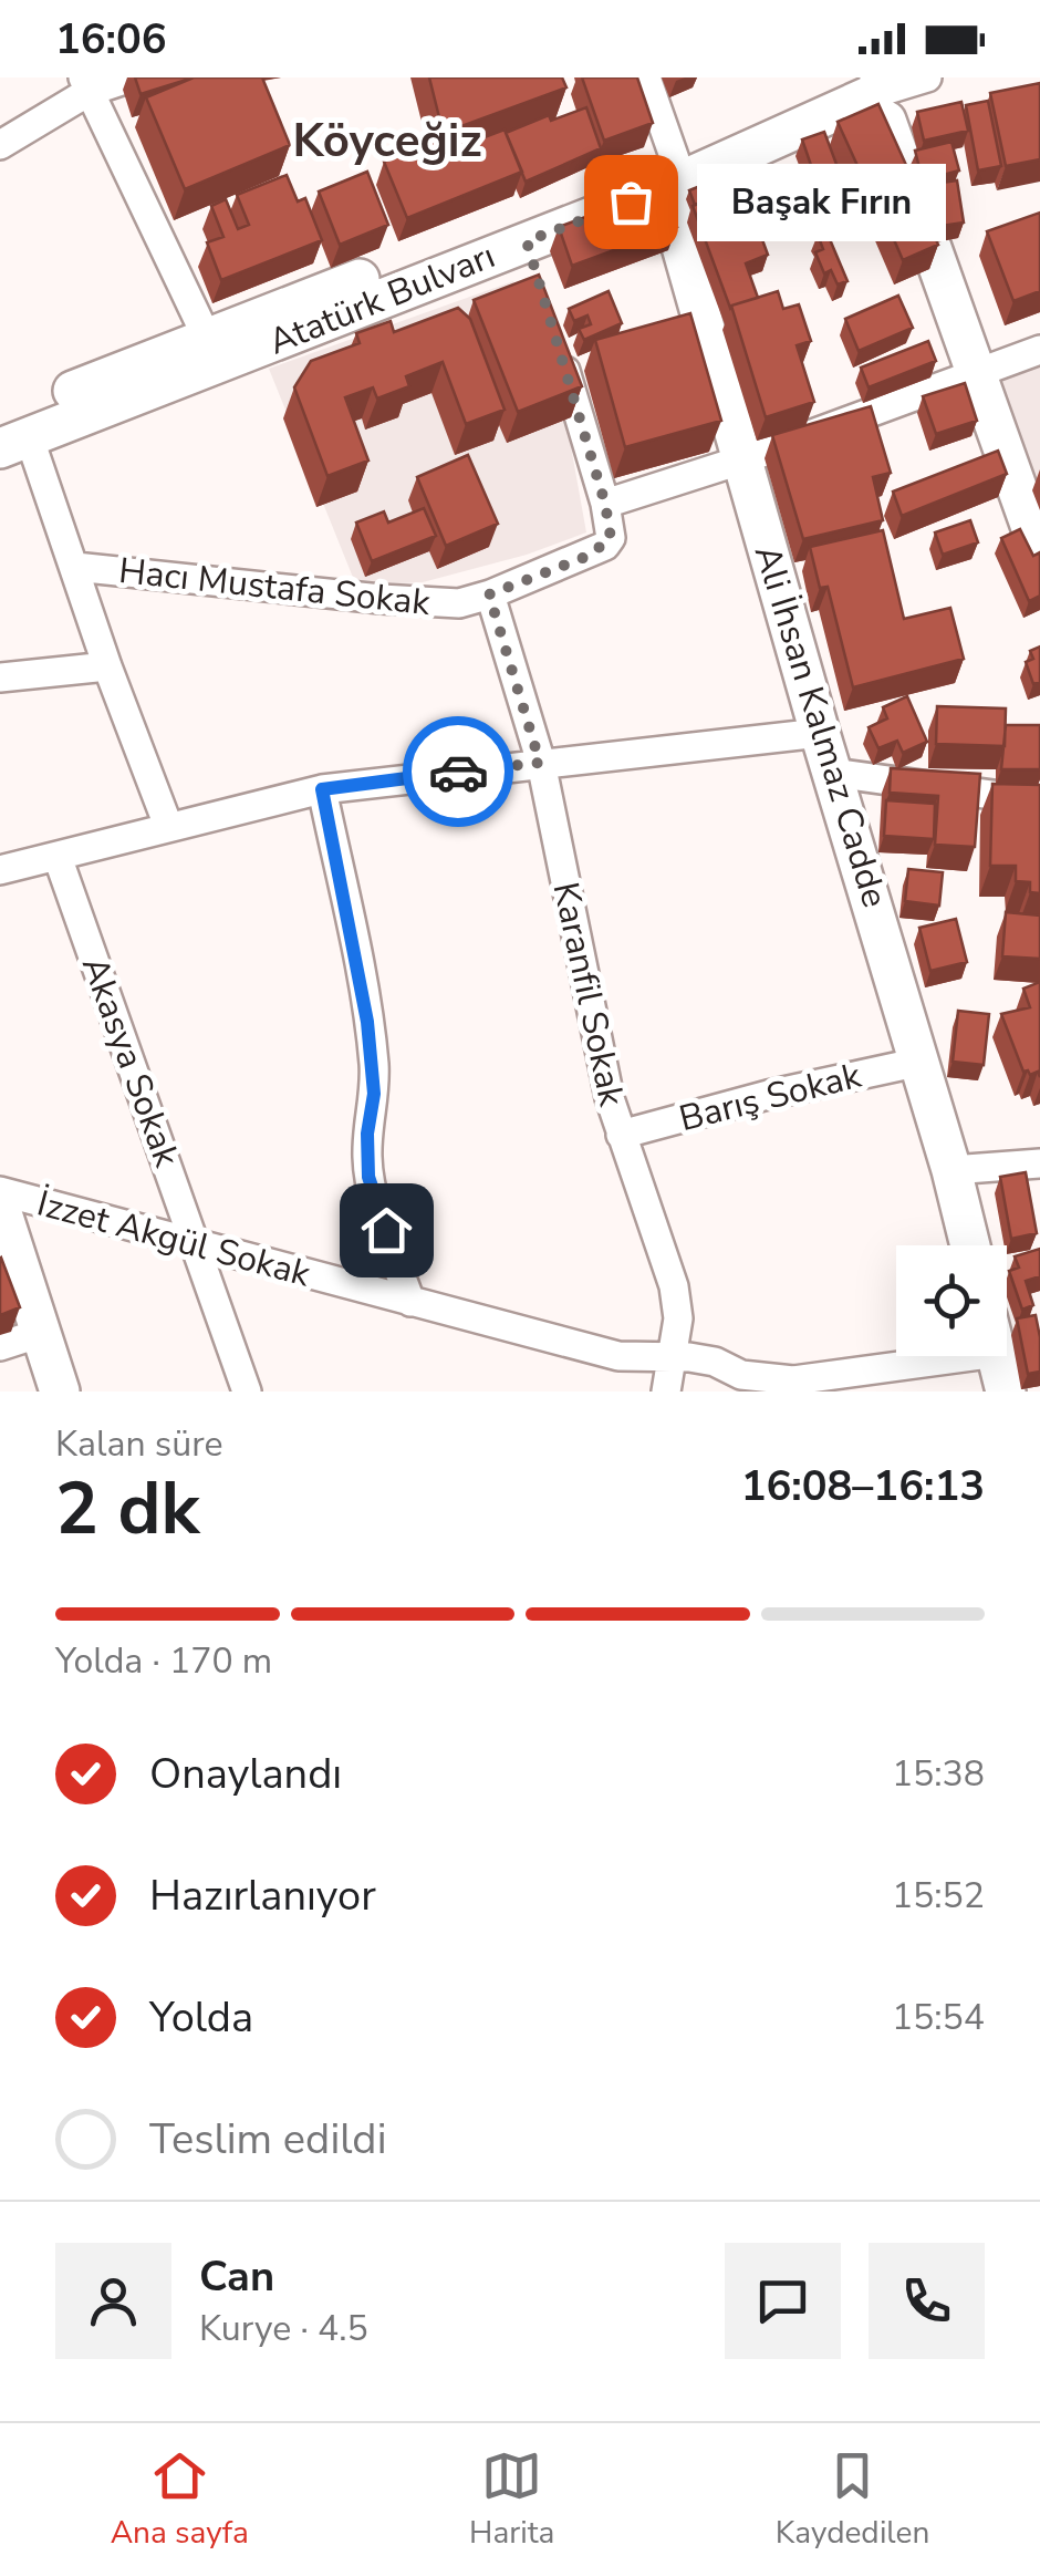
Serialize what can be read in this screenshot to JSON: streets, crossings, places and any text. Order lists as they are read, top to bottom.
{
  "streets": {
    "street": [
      "Atatürk Bulvarı",
      "Hacı Mustafa Sokak",
      "Ali İhsan Kalmaz Cadde",
      "Karanfil Sokak",
      "Akasya Sokak",
      "Barış Sokak",
      "İzzet Akgül Sokak"
    ]
  },
  "crossings": [
    ["Atatürk Bulvarı", "Ali İhsan Kalmaz Cadde"],
    ["Hacı Mustafa Sokak", "Karanfil Sokak"],
    ["Ali İhsan Kalmaz Cadde", "Barış Sokak"],
    ["Karanfil Sokak", "Barış Sokak"],
    ["Karanfil Sokak", "İzzet Akgül Sokak"],
    ["Akasya Sokak", "İzzet Akgül Sokak"]
  ],
  "districts": ["Köyceğiz"],
  "places": ["Başak Fırın"],
  "page": {
    "status": "16:06",
    "bubble": "Başak Fırın",
    "heading": ["2 dk", "Kalan süre", "16:08–16:13"],
    "panel": ["Can", "Kurye · 4.5"],
    "bar": "Yolda · 170 m",
    "list": [
      ["Onaylandı", "15:38"],
      ["Hazırlanıyor", "15:52"],
      ["Yolda", "15:54"],
      "Teslim edildi"
    ],
    "tabs": ["Ana sayfa", "Harita", "Kaydedilen"]
  }
}
